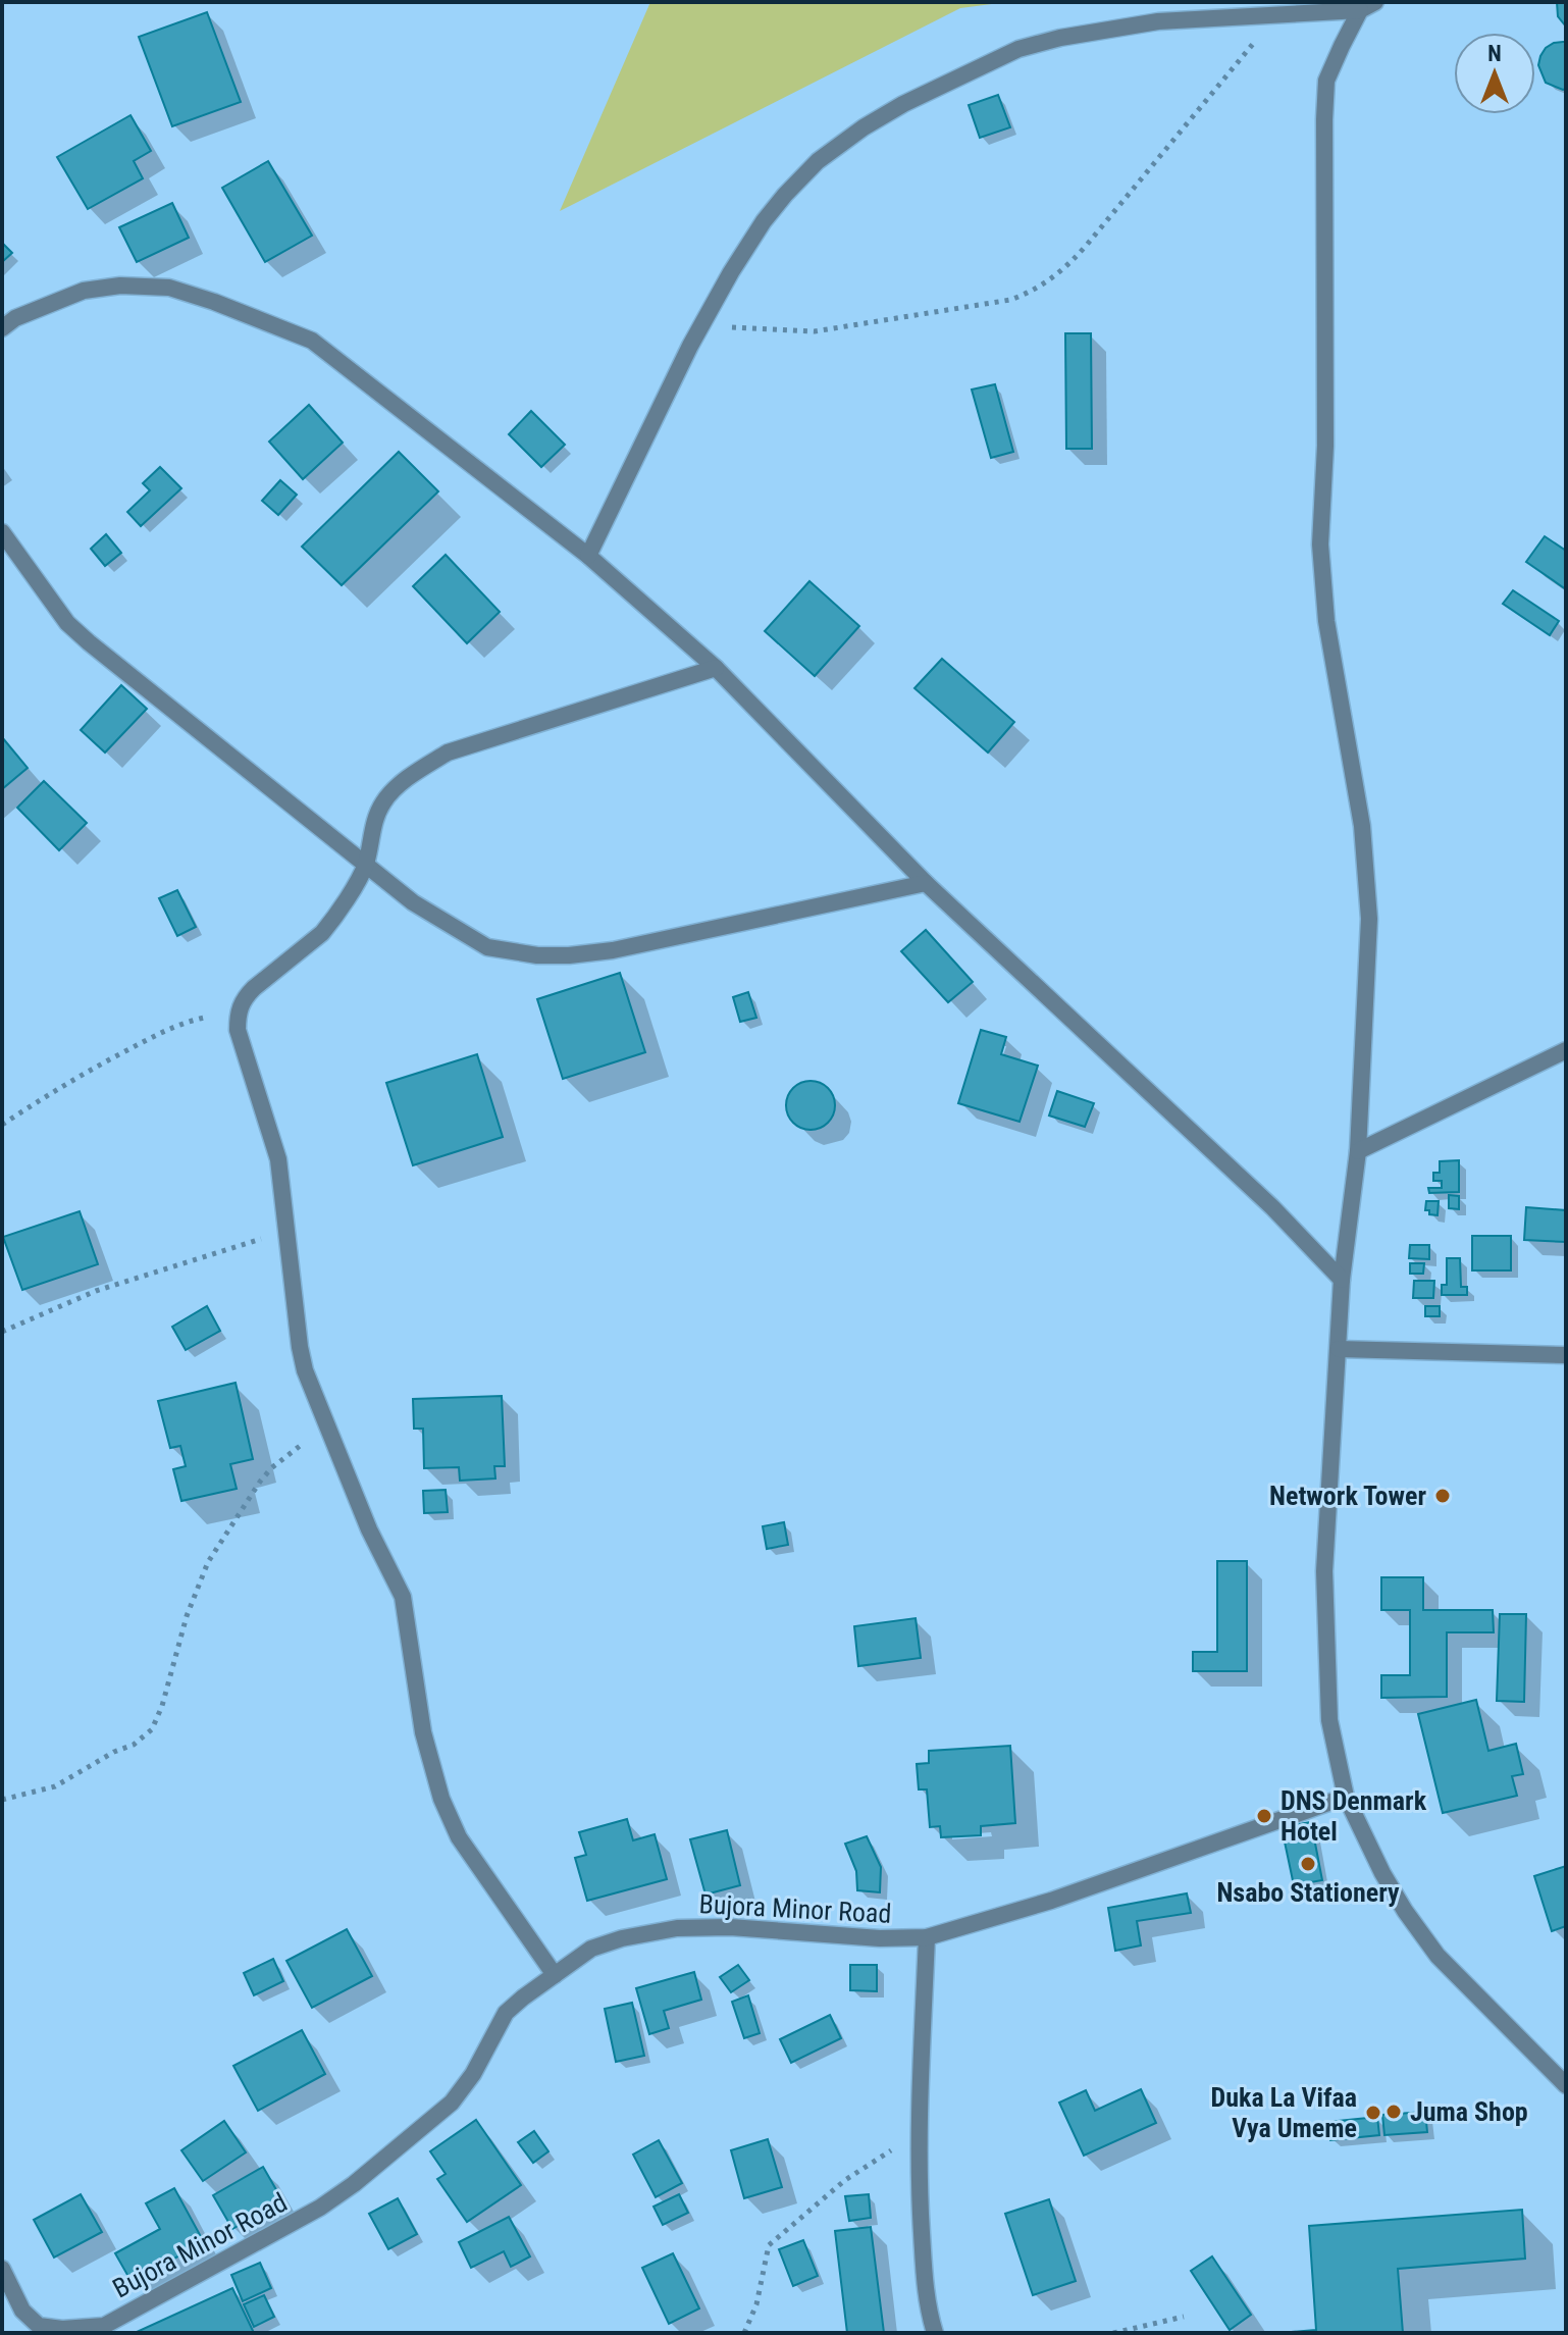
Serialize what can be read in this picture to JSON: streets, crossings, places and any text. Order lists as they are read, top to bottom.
{
  "streets": {
    "street": ["Bujora Minor Road"]
  },
  "places": [
    "Network Tower",
    "DNS Denmark Hotel",
    "Nsabo Stationery",
    "Juma Shop",
    "Duka La Vifaa Vya Umeme"
  ],
  "north": "top"
}
